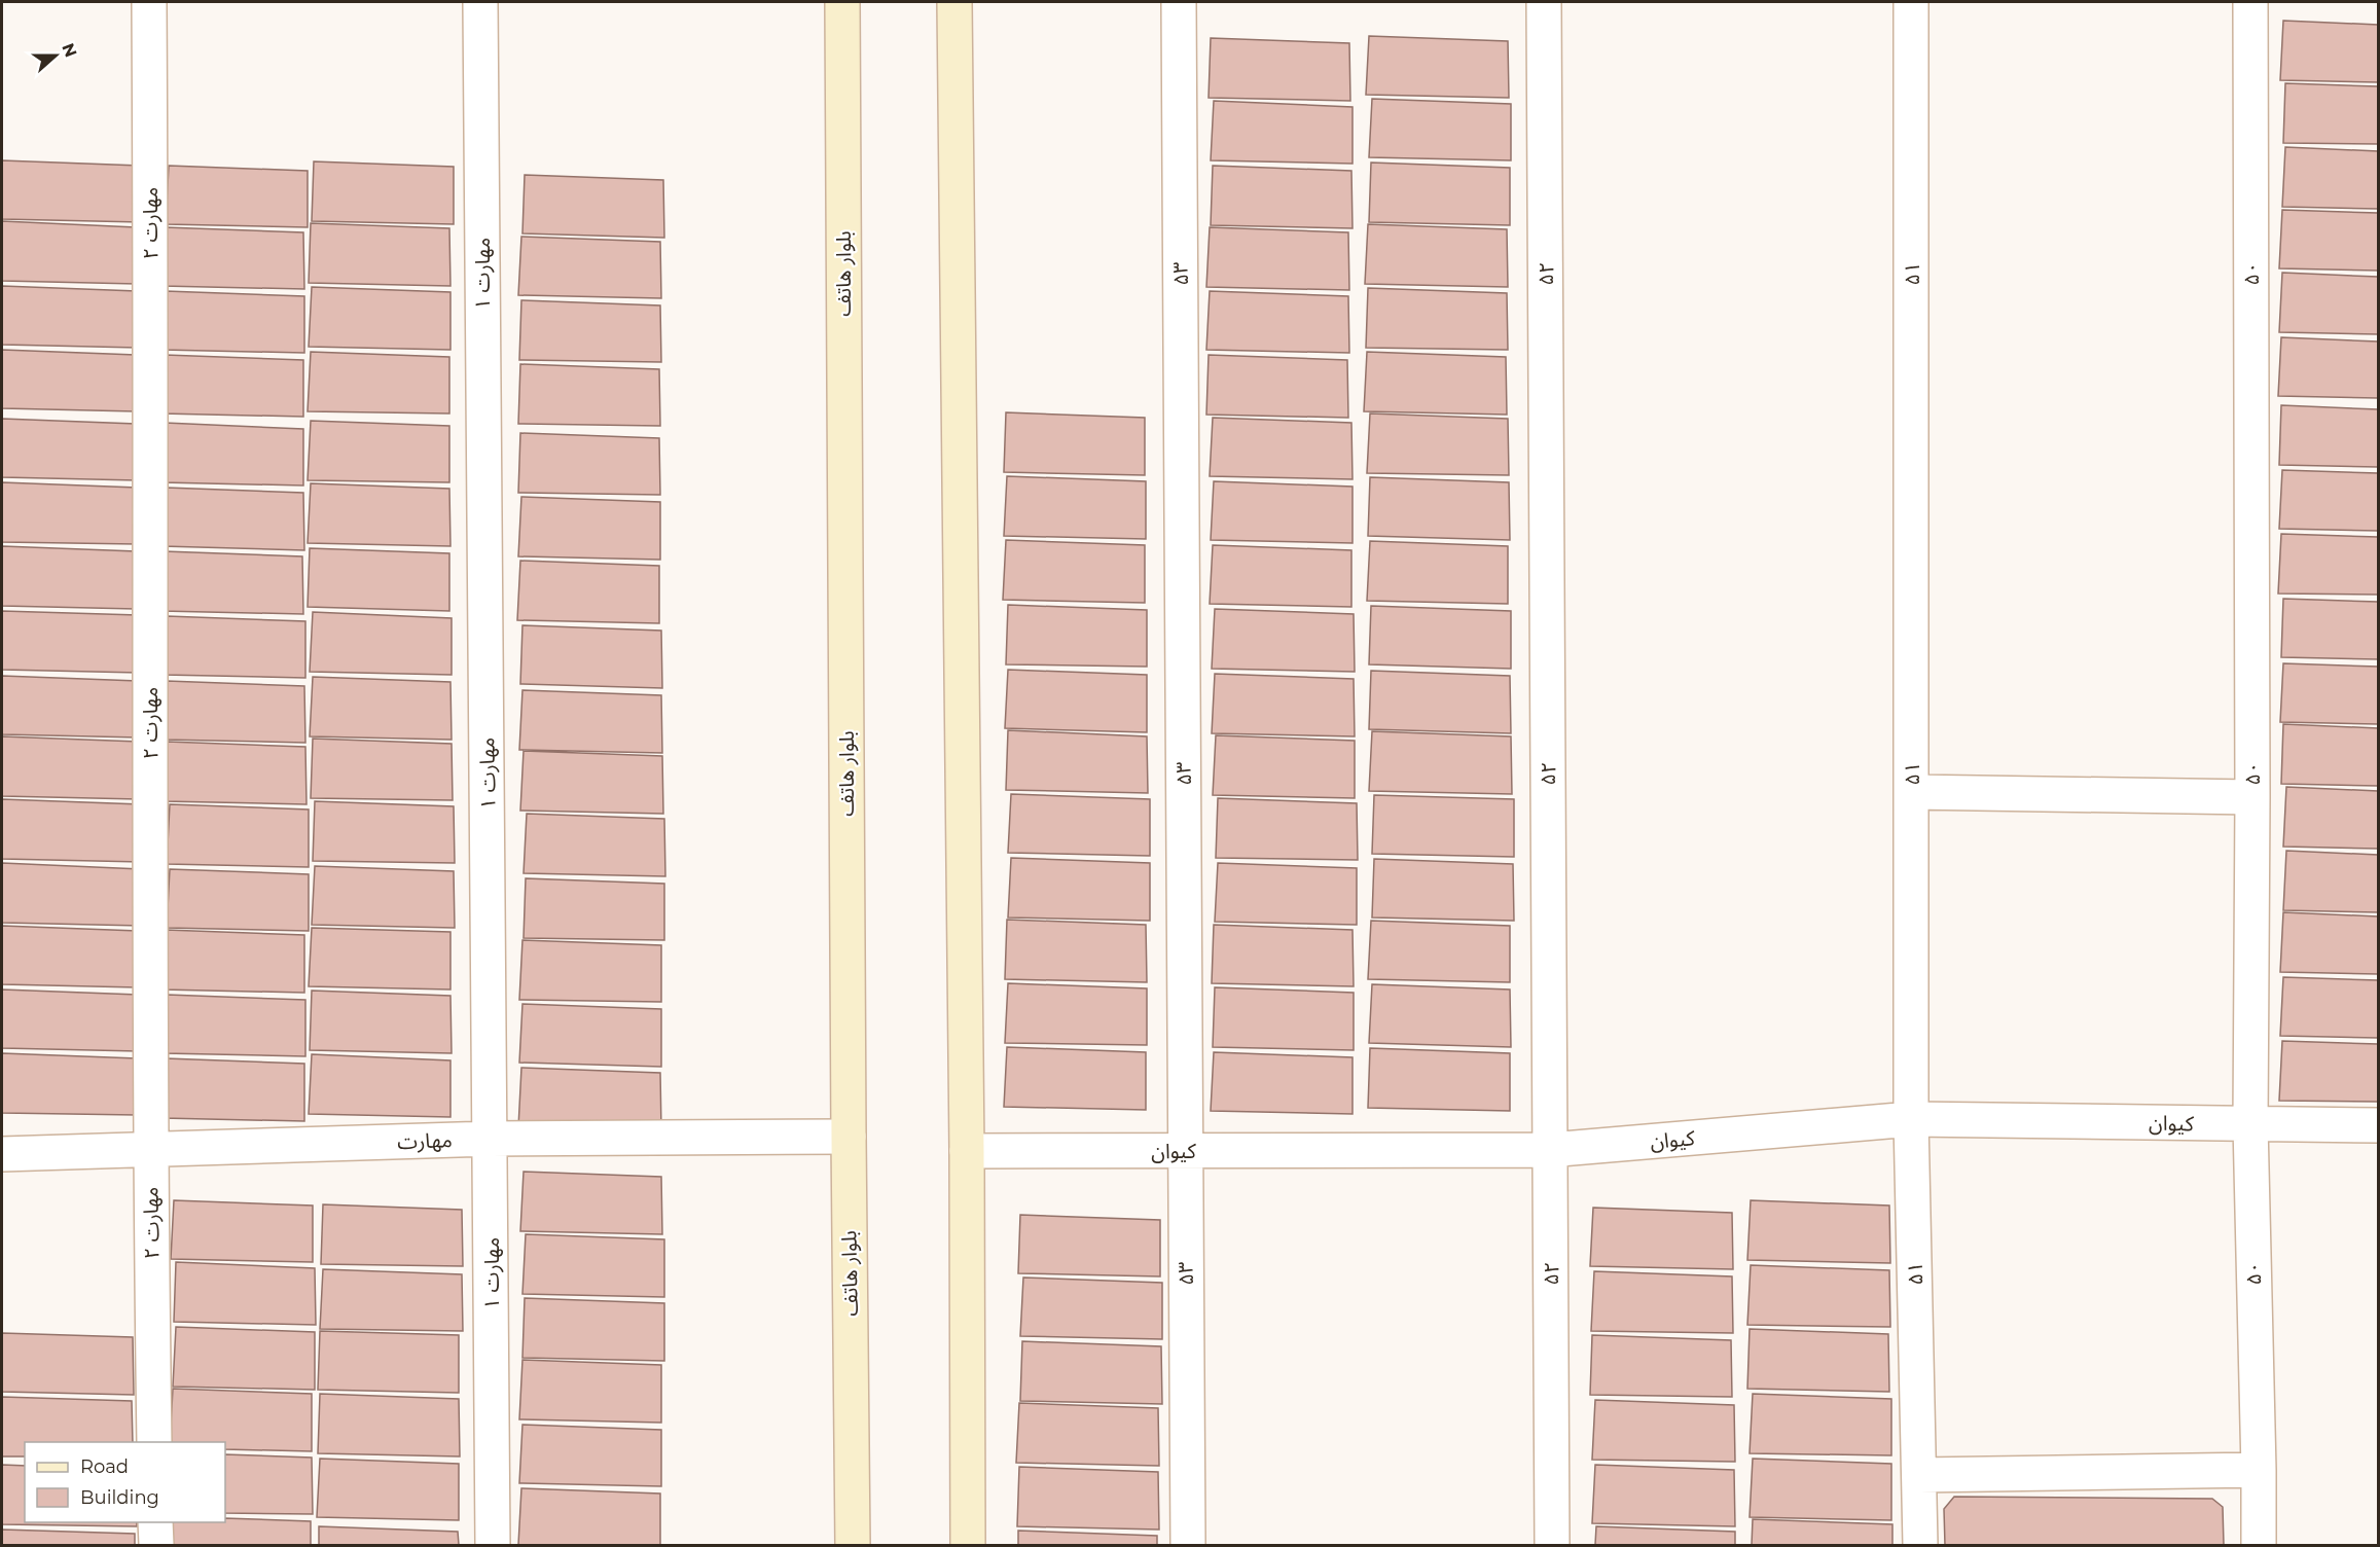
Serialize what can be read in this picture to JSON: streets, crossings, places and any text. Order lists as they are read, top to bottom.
{
  "streets": {
    "main road": ["بلوار هاتف"],
    "street": [
      "مهارت ۲",
      "مهارت ۱",
      "۵۳",
      "۵۲",
      "۵۱",
      "۵۰",
      "کیوان",
      "مهارت"
    ]
  },
  "crossings": [
    ["مهارت ۲", "مهارت"],
    ["مهارت ۱", "مهارت"],
    ["بلوار هاتف", "مهارت"],
    ["۵۳", "کیوان"],
    ["۵۲", "کیوان"],
    ["۵۱", "کیوان"],
    ["۵۰", "کیوان"]
  ],
  "legend": ["Road", "Building"],
  "north": "right"
}
